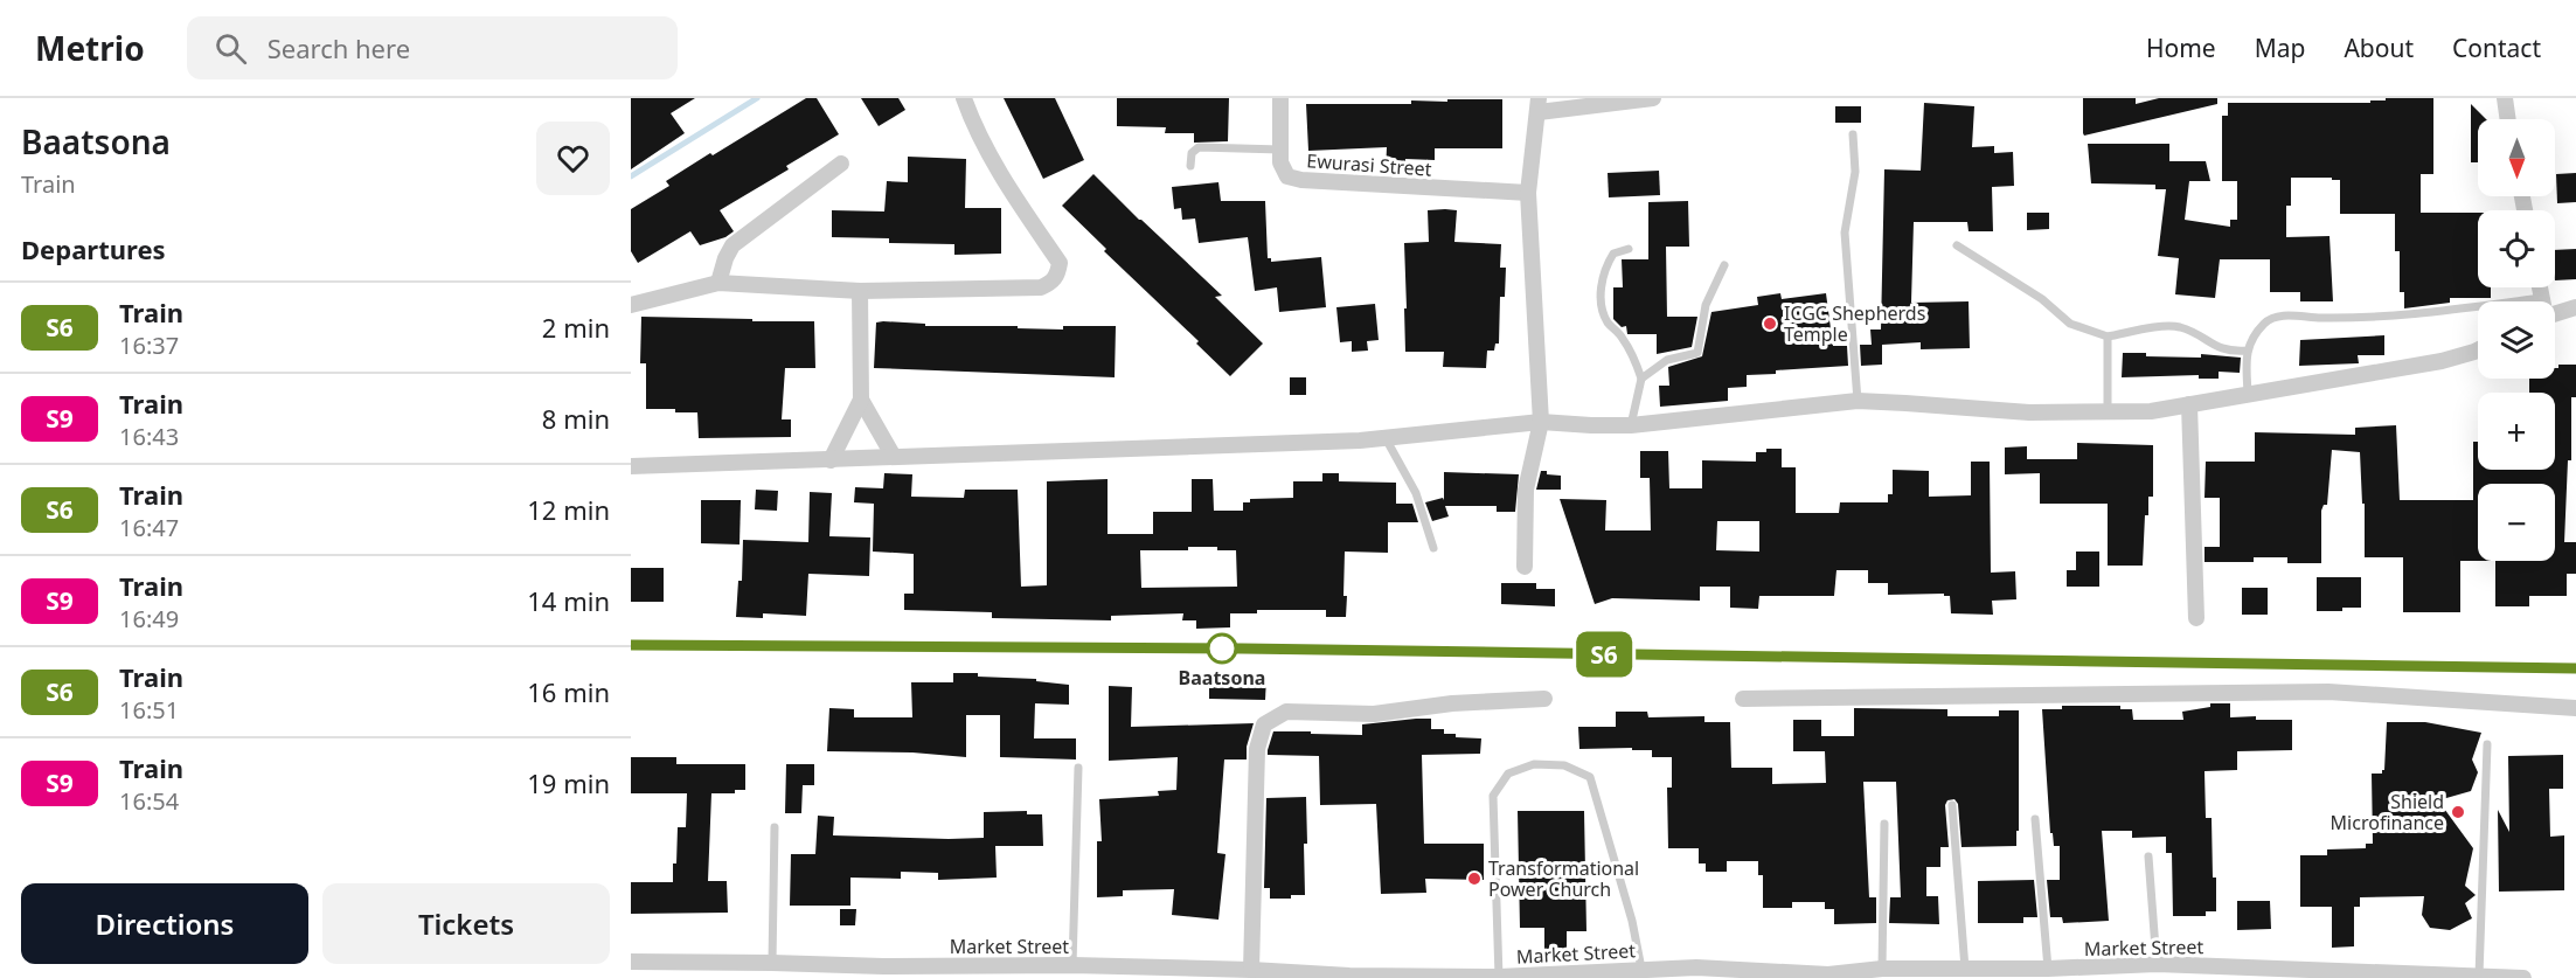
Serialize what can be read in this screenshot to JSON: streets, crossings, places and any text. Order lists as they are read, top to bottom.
{
  "streets": {
    "street": ["Ewurasi Street", "Market Street"]
  },
  "places": [
    "ICGC Shepherds Temple",
    "Baatsona",
    "Shield Microfinance",
    "Transformational Power Church"
  ],
  "north": "bottom",
  "page": {
    "header": "Metrio",
    "search": "Search here",
    "nav": [
      "Home",
      "Map",
      "About",
      "Contact"
    ],
    "heading": [
      ["Baatsona", "Train"],
      "Departures"
    ],
    "on_map": "S6",
    "map_buttons": ["+", "−"],
    "list": [
      {
        "mark": "S6",
        "name": "Train",
        "note": "16:37",
        "value": "2 min"
      },
      {
        "mark": "S9",
        "name": "Train",
        "note": "16:43",
        "value": "8 min"
      },
      {
        "mark": "S6",
        "name": "Train",
        "note": "16:47",
        "value": "12 min"
      },
      {
        "mark": "S9",
        "name": "Train",
        "note": "16:49",
        "value": "14 min"
      },
      {
        "mark": "S6",
        "name": "Train",
        "note": "16:51",
        "value": "16 min"
      },
      {
        "mark": "S9",
        "name": "Train",
        "note": "16:54",
        "value": "19 min"
      }
    ],
    "buttons": ["Directions", "Tickets"]
  }
}
